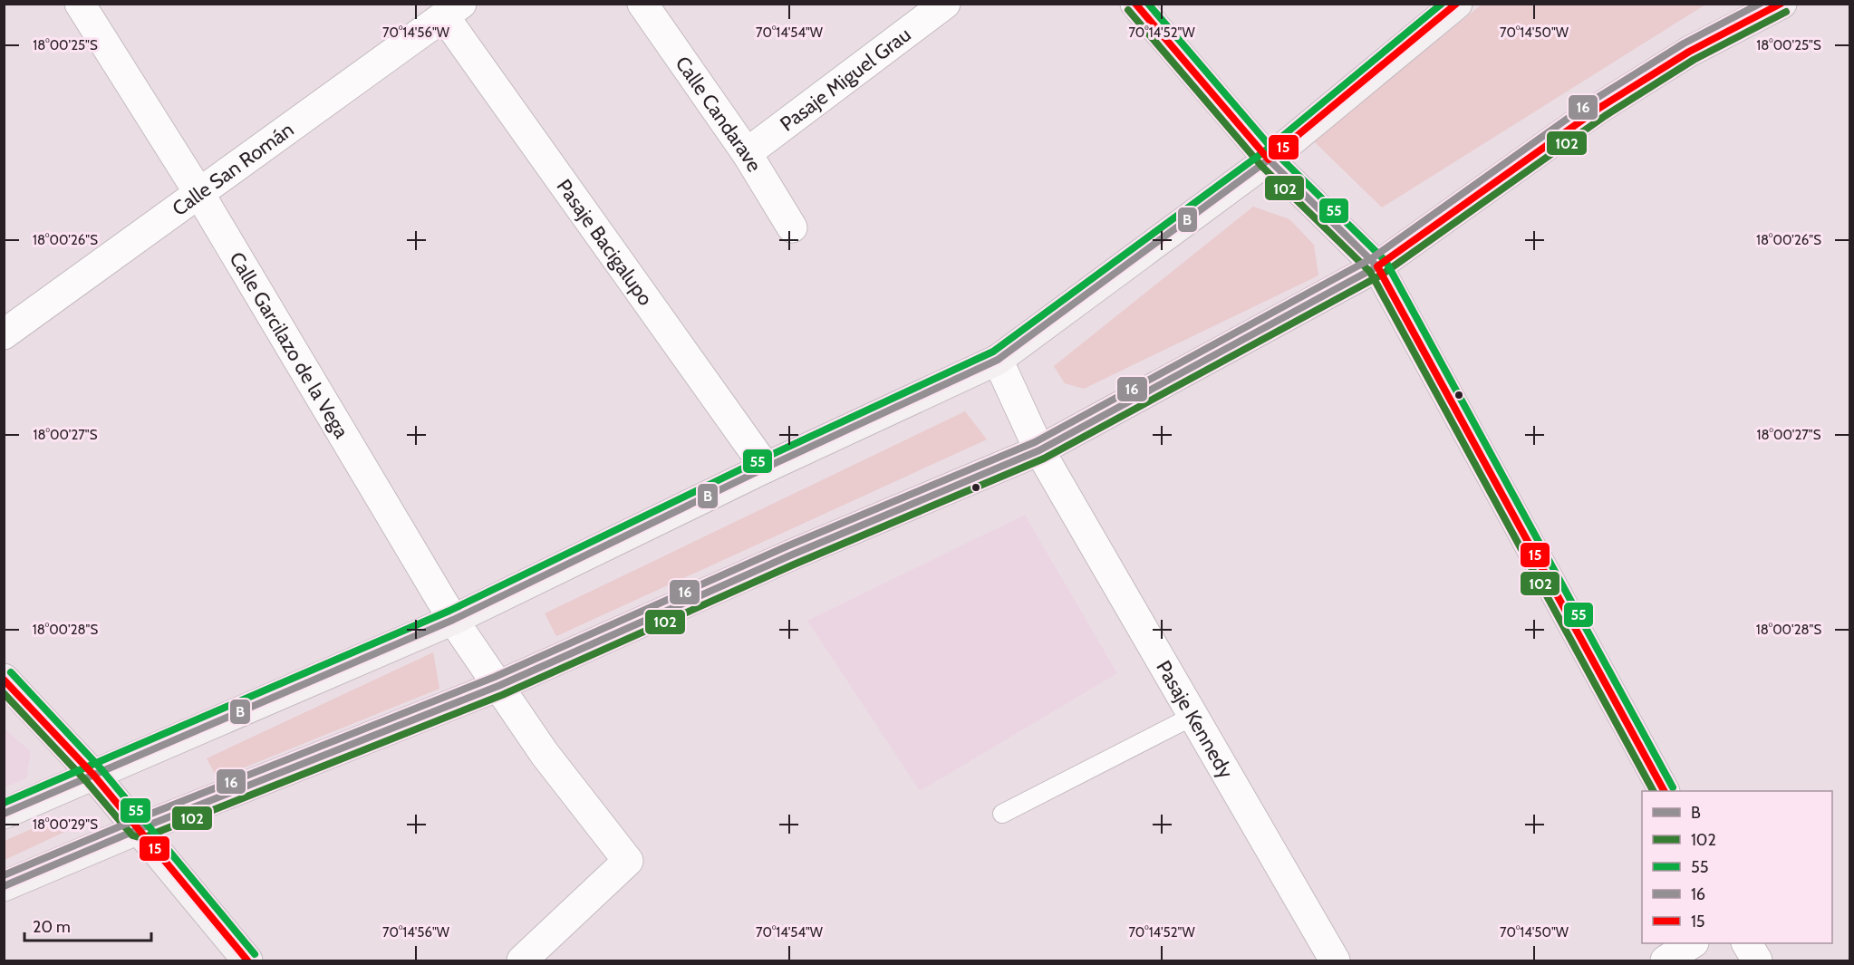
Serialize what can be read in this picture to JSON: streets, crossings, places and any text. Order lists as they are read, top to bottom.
{
  "streets": {
    "street": [
      "Pasaje Miguel Grau",
      "Calle Candarave",
      "Calle San Román",
      "Pasaje Bacigalupo",
      "Calle Garcilazo de la Vega",
      "Pasaje Kennedy"
    ]
  },
  "crossings": [
    ["Pasaje Miguel Grau", "Calle Candarave"],
    ["Calle San Román", "Pasaje Bacigalupo"],
    ["Calle San Román", "Calle Garcilazo de la Vega"]
  ],
  "lines": [
    "transit line 55",
    "transit line 16",
    "transit line 15",
    "transit line 102",
    "transit line B"
  ],
  "legend": [
    "B",
    "102",
    "55",
    "16",
    "15"
  ],
  "scale_bar": "20 m",
  "coordinates": [
    "70°14'56\"W",
    "70°14'54\"W",
    "70°14'52\"W",
    "70°14'50\"W",
    "18°00'25\"S",
    "18°00'26\"S",
    "18°00'27\"S",
    "18°00'28\"S",
    "18°00'29\"S"
  ]
}
